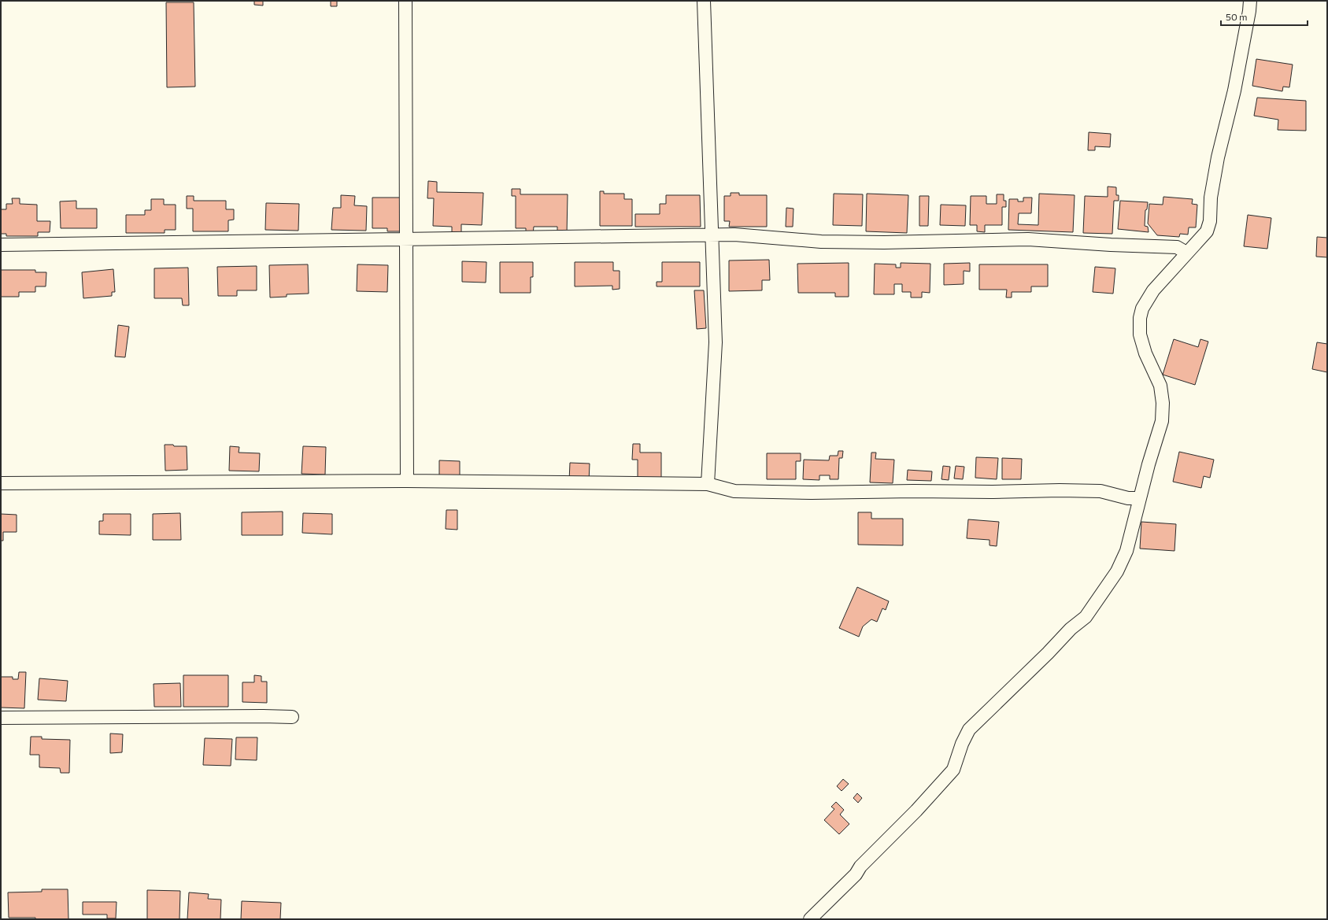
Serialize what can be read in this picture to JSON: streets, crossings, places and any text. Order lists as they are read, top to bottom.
{
  "scale_bar": "50 m"
}
